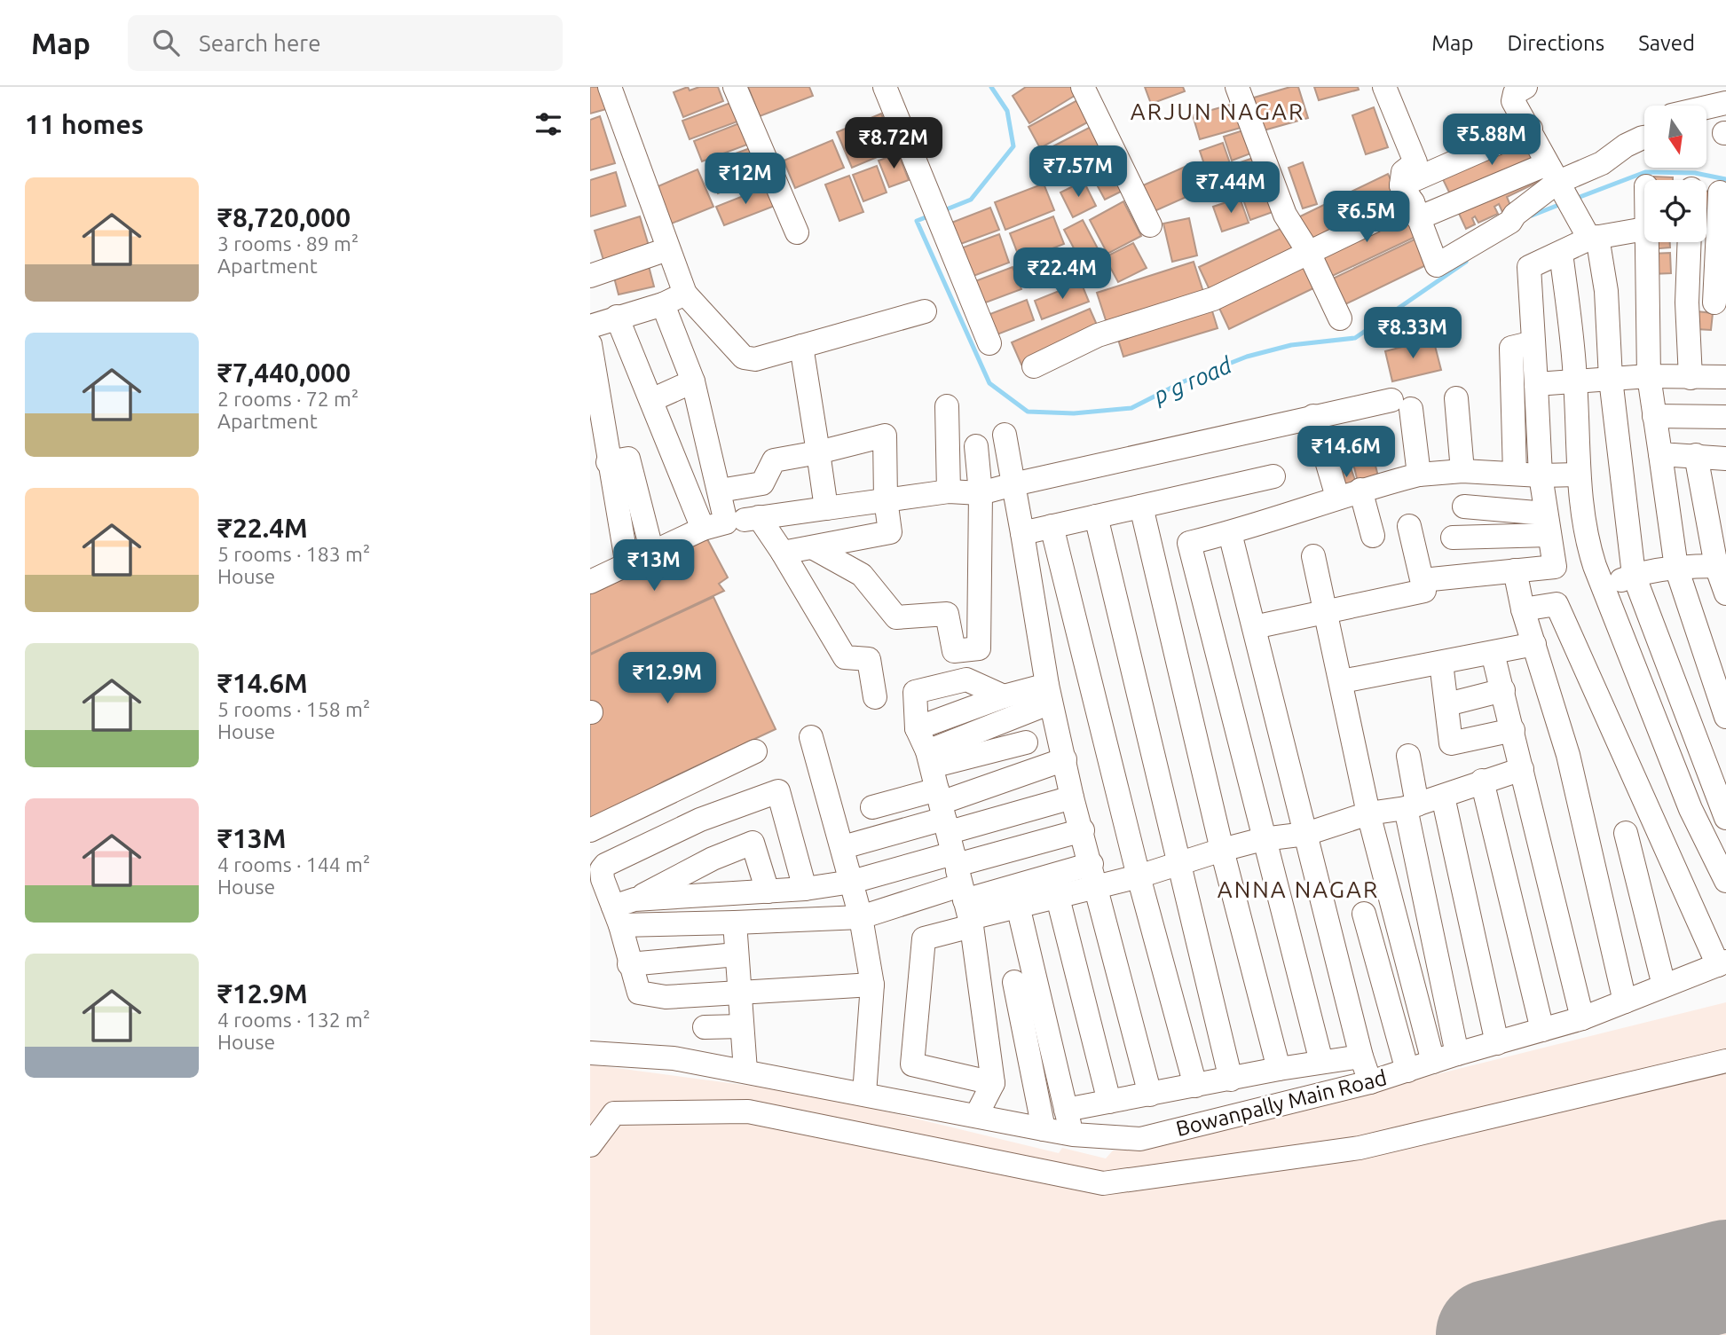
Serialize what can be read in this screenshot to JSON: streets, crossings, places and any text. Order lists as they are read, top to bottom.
{
  "streets": {
    "street": ["Bowanpally Main Road"]
  },
  "districts": ["ARJUN NAGAR", "ANNA NAGAR"],
  "water": ["p g road"],
  "north": "bottom",
  "page": {
    "header": "Map",
    "search": "Search here",
    "nav": ["Map", "Directions", "Saved"],
    "heading": "11 homes",
    "price": [
      "₹5.88M",
      "₹8.72M",
      "₹7.57M",
      "₹12M",
      "₹7.44M",
      "₹6.5M",
      "₹22.4M",
      "₹8.33M",
      "₹14.6M",
      "₹13M",
      "₹12.9M"
    ],
    "list": [
      {
        "name": "₹8,720,000",
        "note": "3 rooms · 89 m² · Apartment"
      },
      {
        "name": "₹7,440,000",
        "note": "2 rooms · 72 m² · Apartment"
      },
      {
        "name": "₹22.4M",
        "note": "5 rooms · 183 m² · House"
      },
      {
        "name": "₹14.6M",
        "note": "5 rooms · 158 m² · House"
      },
      {
        "name": "₹13M",
        "note": "4 rooms · 144 m² · House"
      },
      {
        "name": "₹12.9M",
        "note": "4 rooms · 132 m² · House"
      }
    ]
  }
}
